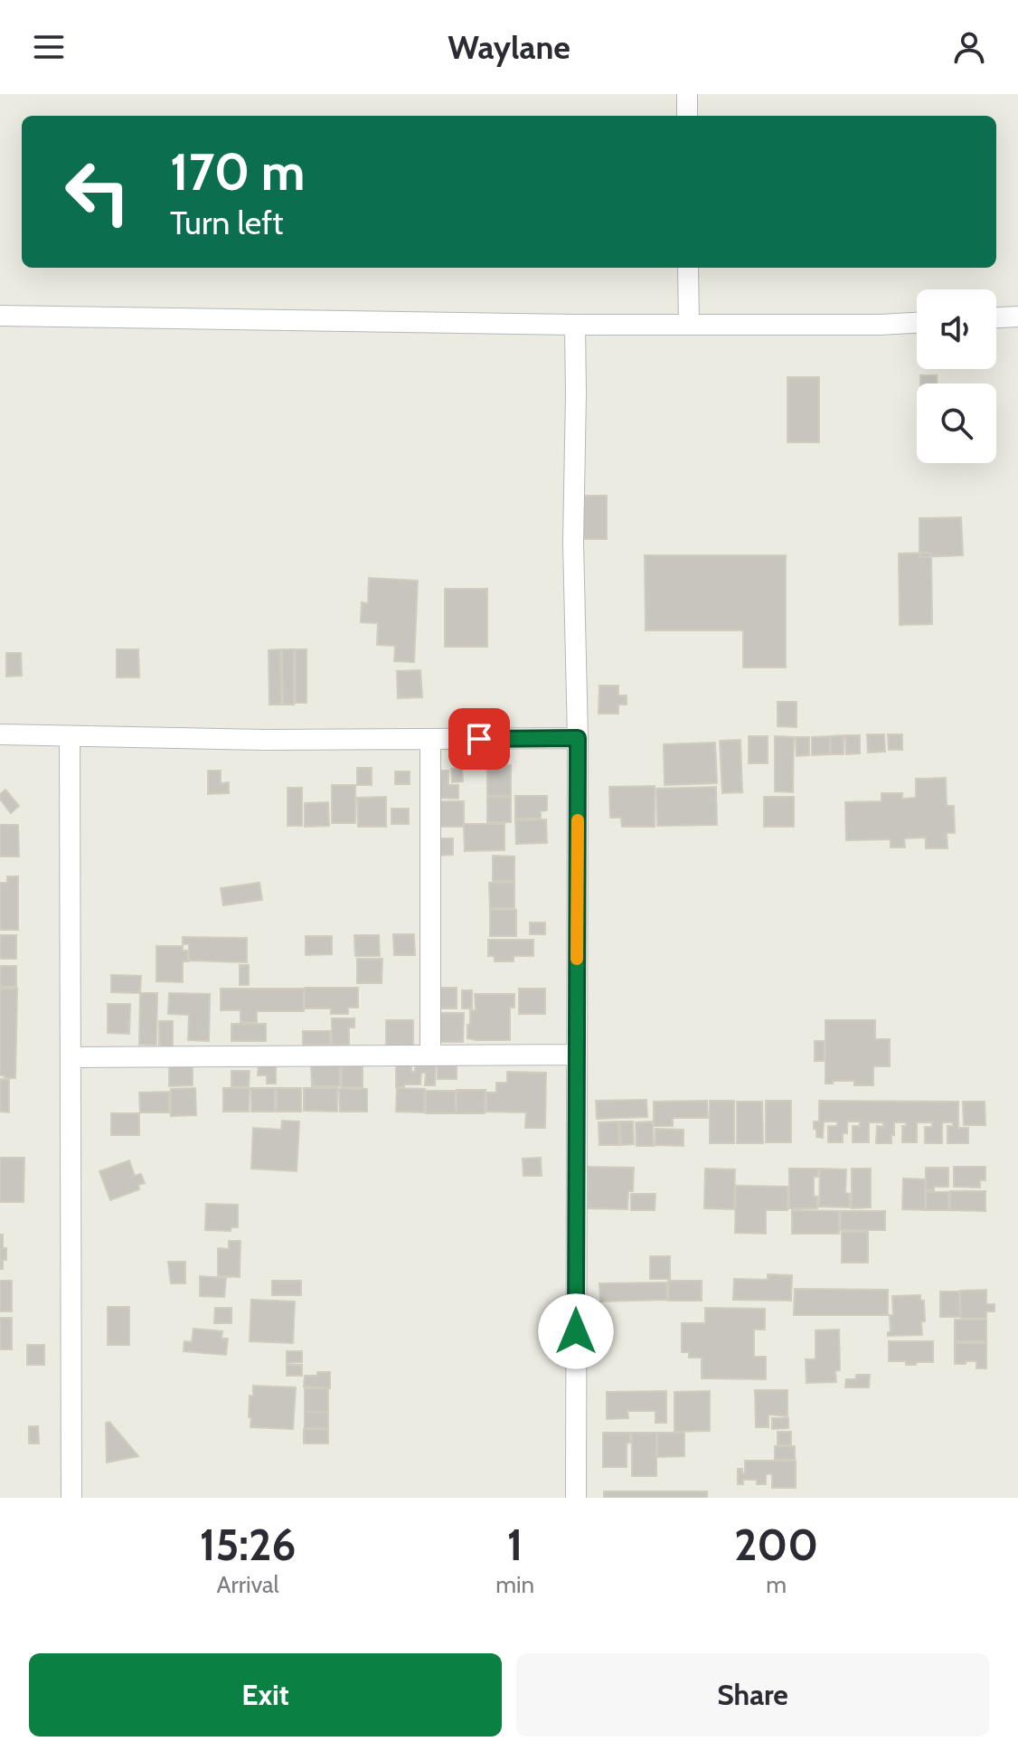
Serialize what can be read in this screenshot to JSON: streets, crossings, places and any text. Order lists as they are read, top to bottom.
{
  "page": {
    "header": "Waylane",
    "turn": ["170 m", "Turn left"],
    "eta": [
      "15:26",
      "Arrival",
      "1",
      "min",
      "200",
      "m"
    ],
    "buttons": ["Exit", "Share"]
  }
}
